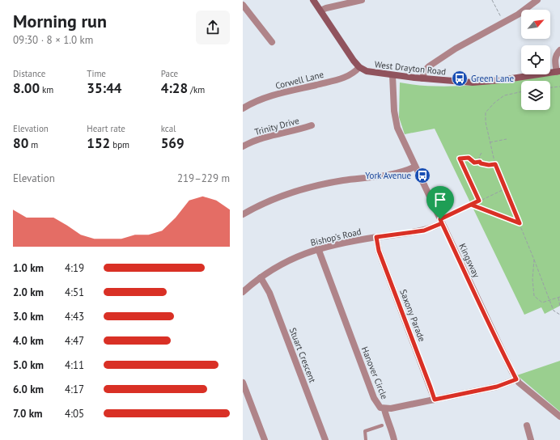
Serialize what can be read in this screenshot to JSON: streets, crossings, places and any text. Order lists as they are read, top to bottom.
{
  "streets": {
    "main road": ["West Drayton Road"],
    "street": [
      "Corwell Lane",
      "Trinity Drive",
      "Bishop's Road",
      "Kingsway",
      "Saxony Parade",
      "Stuart Crescent",
      "Hanover Circle"
    ]
  },
  "crossings": [
    ["West Drayton Road", "Corwell Lane"],
    ["West Drayton Road", "Kingsway"],
    ["Bishop's Road", "Kingsway"],
    ["Bishop's Road", "Saxony Parade"],
    ["Bishop's Road", "Stuart Crescent"],
    ["Bishop's Road", "Hanover Circle"],
    ["Kingsway", "Hanover Circle"],
    ["Saxony Parade", "Hanover Circle"]
  ],
  "places": {
    "bus stop": ["Green Lane", "York Avenue"]
  },
  "north": "top right",
  "page": {
    "heading": ["Morning run", "09:30 · 8 × 1.0 km"],
    "stats": [
      ["Distance", "8.00 km"],
      ["Time", "35:44"],
      ["Pace", "4:28 /km"],
      ["Elevation", "80 m"],
      ["Heart rate", "152 bpm"],
      ["kcal", "569"]
    ],
    "chart": ["Elevation", "219–229 m"],
    "list": [
      {
        "name": "1.0 km",
        "note": "4:19"
      },
      {
        "name": "2.0 km",
        "note": "4:51"
      },
      {
        "name": "3.0 km",
        "note": "4:43"
      },
      {
        "name": "4.0 km",
        "note": "4:47"
      },
      {
        "name": "5.0 km",
        "note": "4:11"
      },
      {
        "name": "6.0 km",
        "note": "4:17"
      },
      {
        "name": "7.0 km",
        "note": "4:05"
      }
    ]
  }
}
